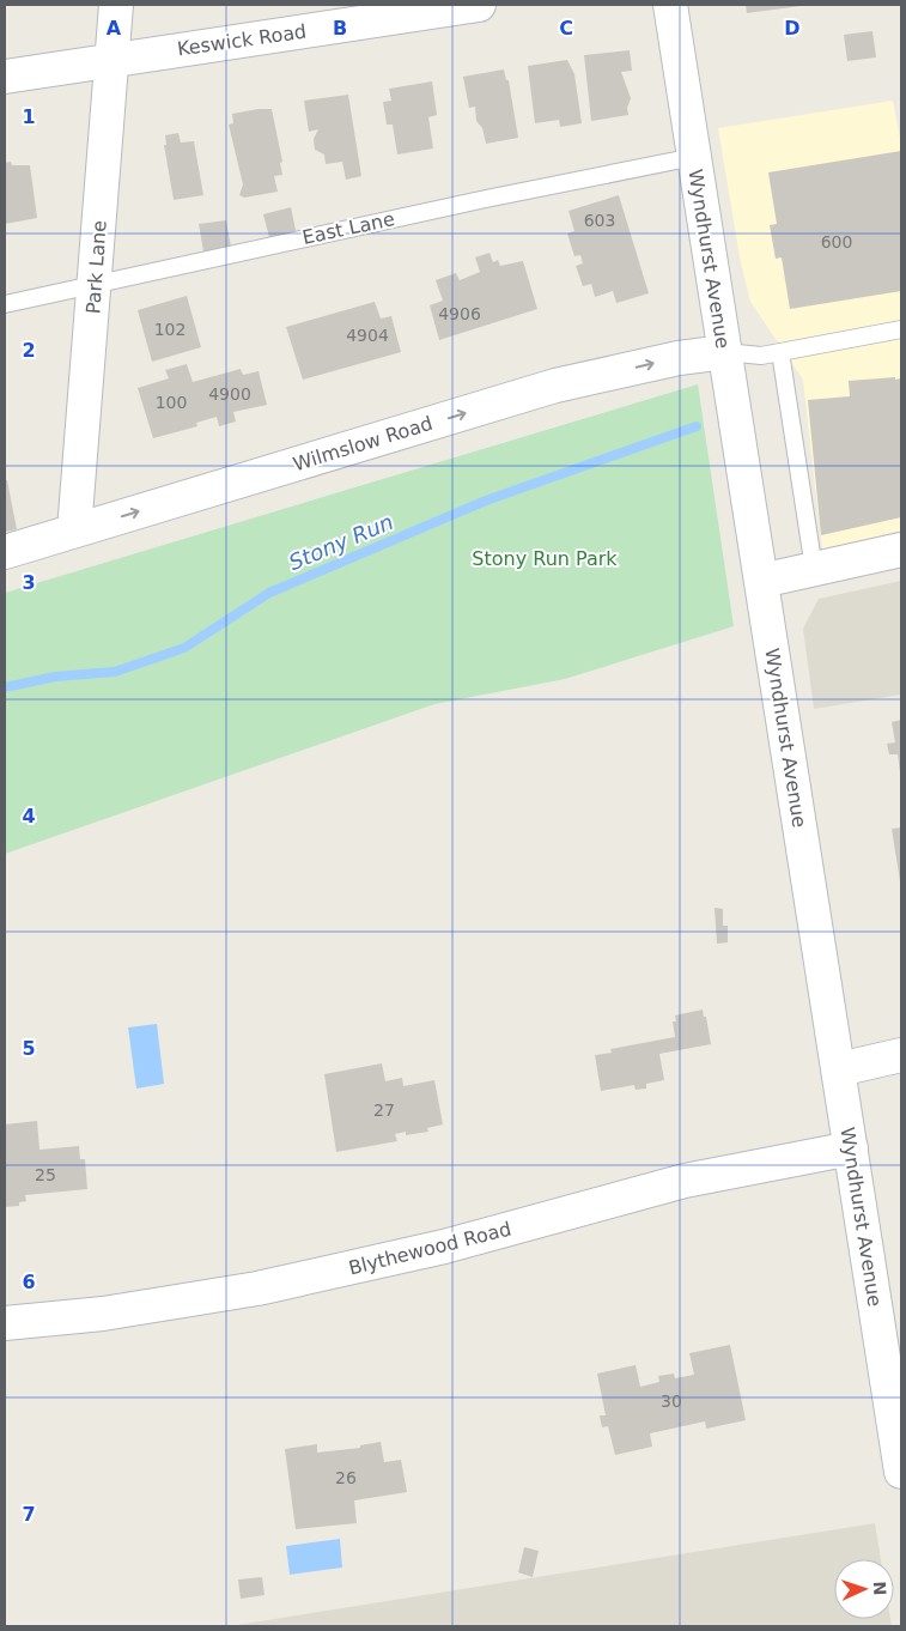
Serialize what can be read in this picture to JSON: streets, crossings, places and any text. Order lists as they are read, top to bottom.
{
  "streets": {
    "street": [
      "Keswick Road",
      "Wyndhurst Avenue",
      "Park Lane",
      "Wilmslow Road",
      "Blythewood Road"
    ],
    "lane": ["East Lane"]
  },
  "crossings": [
    ["Keswick Road", "Park Lane"],
    ["East Lane", "Wyndhurst Avenue"],
    ["East Lane", "Park Lane"],
    ["Wyndhurst Avenue", "Wilmslow Road"],
    ["Wyndhurst Avenue", "Blythewood Road"],
    ["Park Lane", "Wilmslow Road"]
  ],
  "one_way": ["Wilmslow Road"],
  "water": ["Stony Run"],
  "parks": ["Stony Run Park"],
  "house_numbers": [
    "603",
    "600",
    "4906",
    "102",
    "4904",
    "4900",
    "100",
    "27",
    "25",
    "30",
    "26"
  ],
  "north": "right",
  "grid": {
    "columns": [
      "A",
      "B",
      "C",
      "D"
    ],
    "rows": [
      "1",
      "2",
      "3",
      "4",
      "5",
      "6",
      "7"
    ]
  }
}
